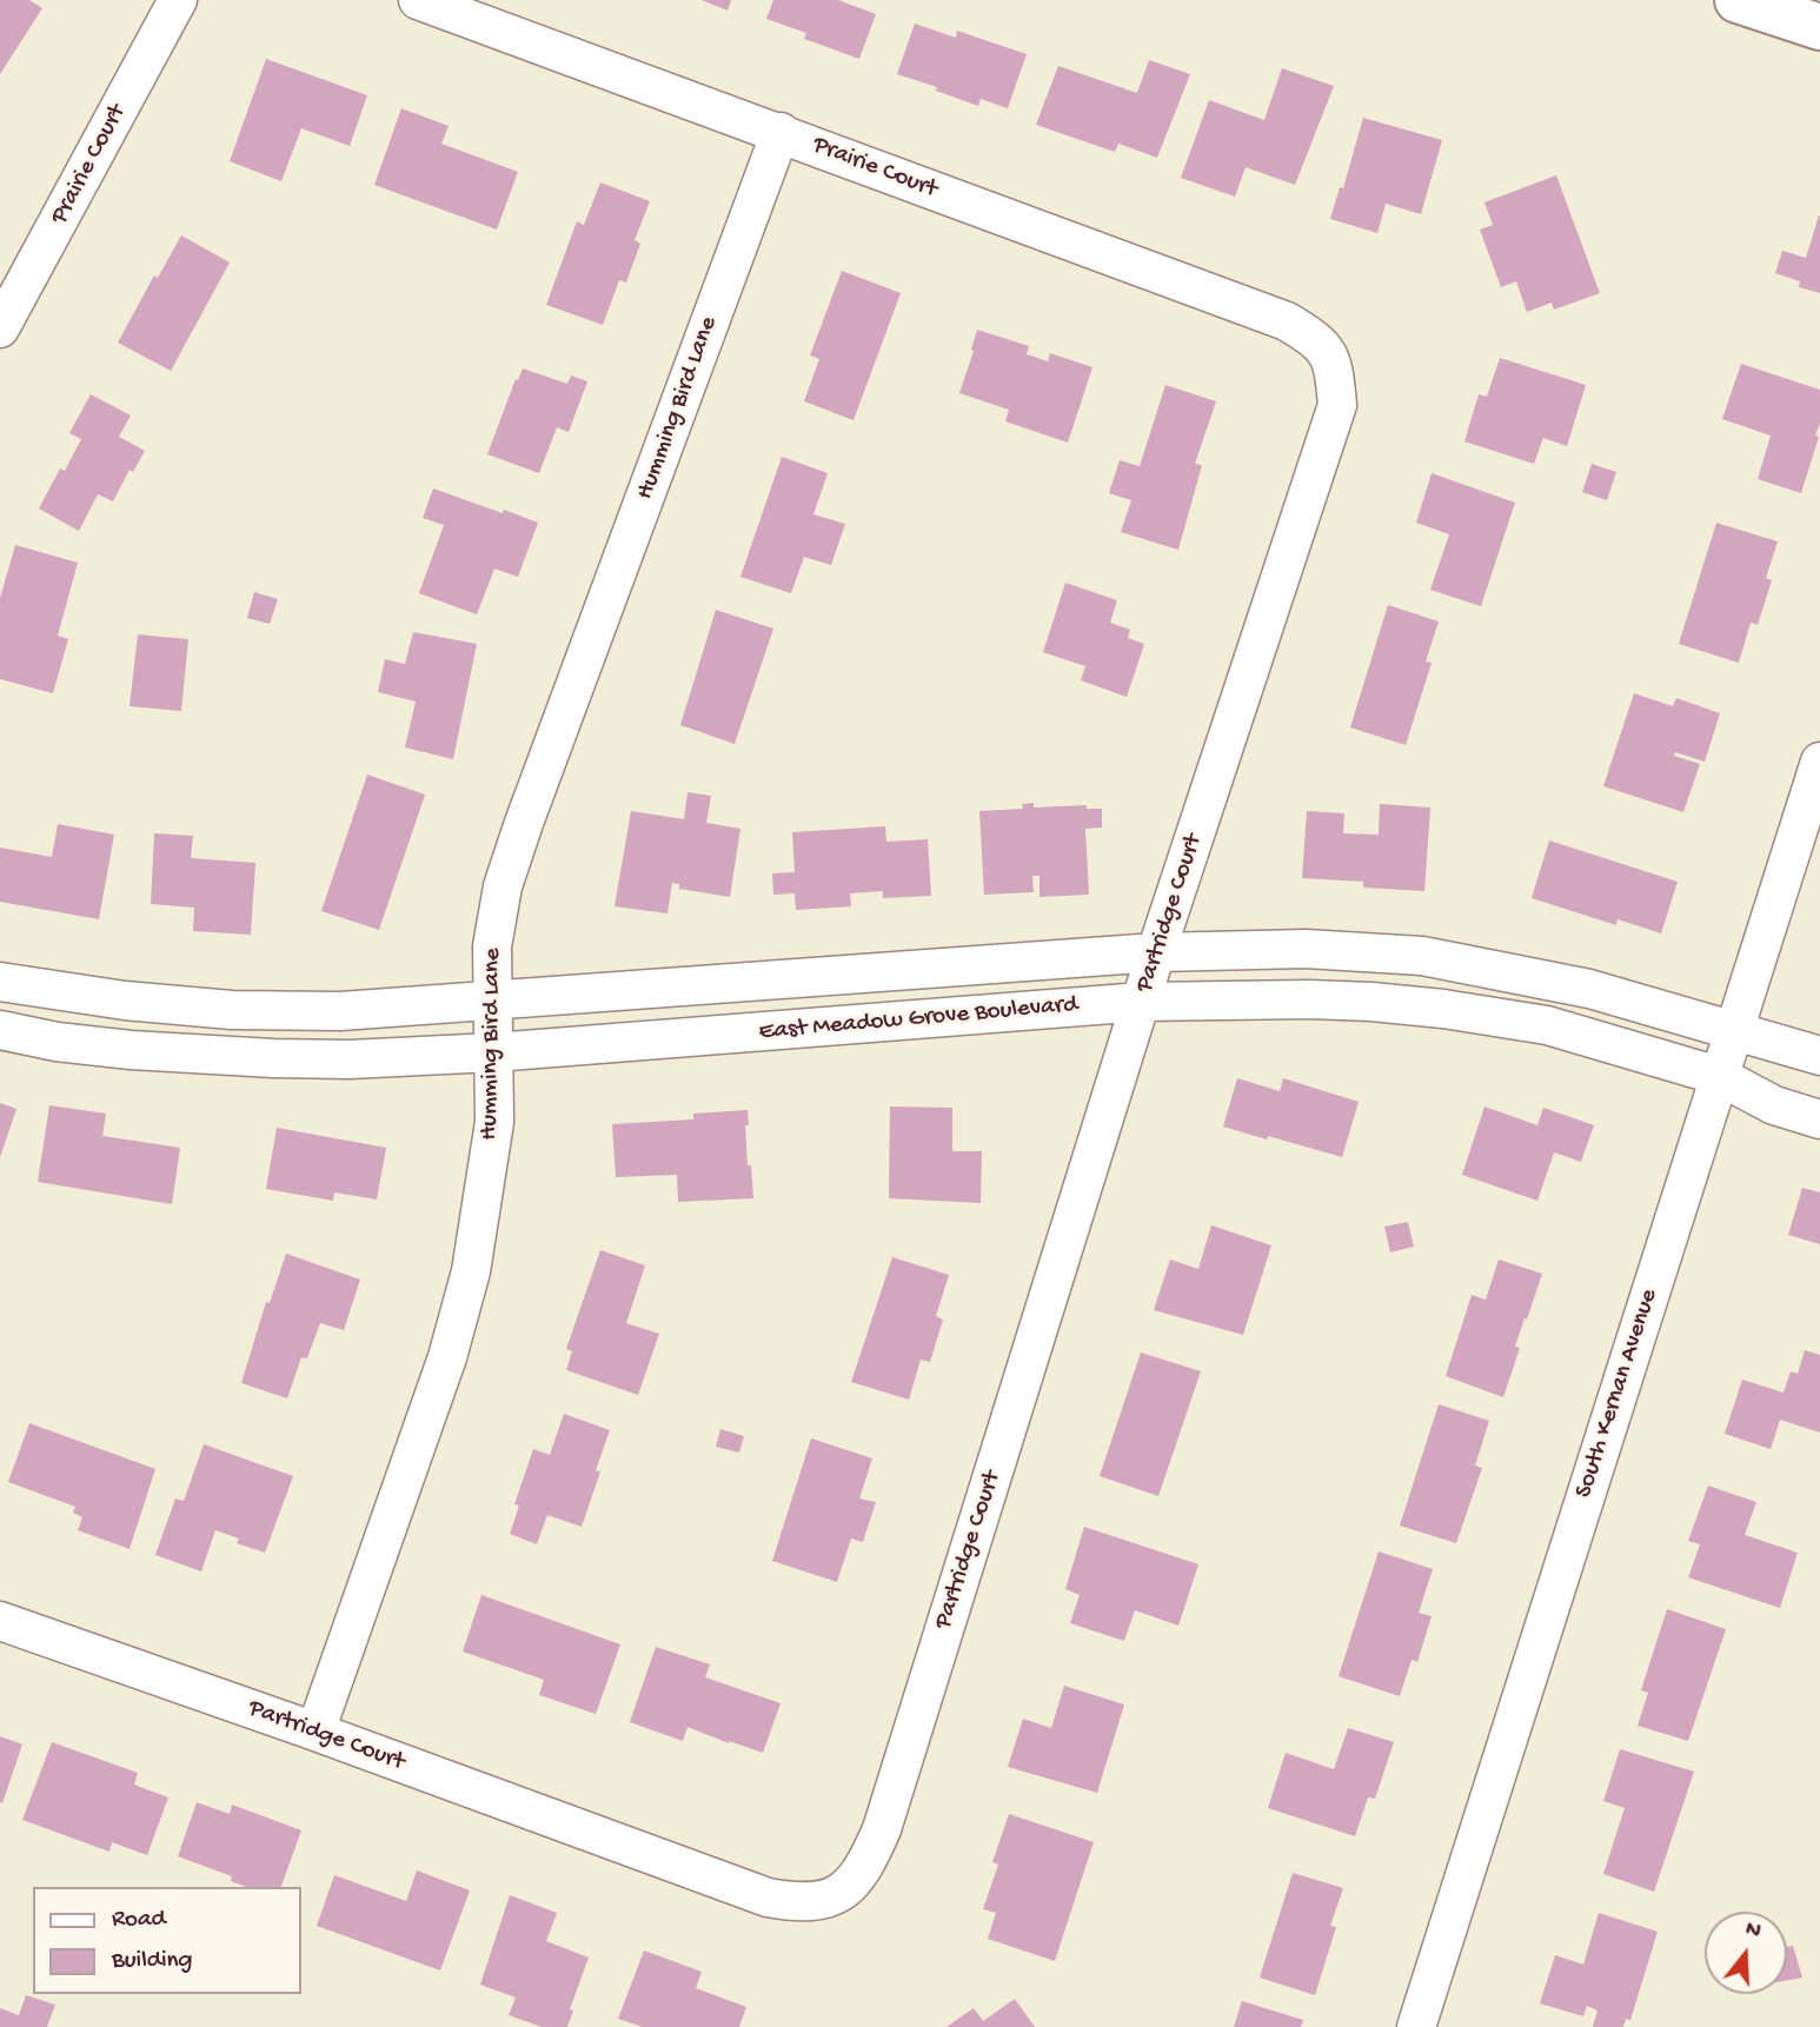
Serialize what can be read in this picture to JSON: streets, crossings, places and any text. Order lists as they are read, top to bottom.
{
  "streets": {
    "street": [
      "Prairie Court",
      "Humming Bird Lane",
      "Partridge Court",
      "East Meadow Grove Boulevard",
      "South Kernan Avenue"
    ]
  },
  "crossings": [
    ["Prairie Court", "Humming Bird Lane"],
    ["Prairie Court", "Partridge Court"],
    ["Humming Bird Lane", "Partridge Court"],
    ["Humming Bird Lane", "East Meadow Grove Boulevard"],
    ["Partridge Court", "East Meadow Grove Boulevard"],
    ["East Meadow Grove Boulevard", "South Kernan Avenue"]
  ],
  "legend": ["Road", "Building"],
  "north": "top"
}
